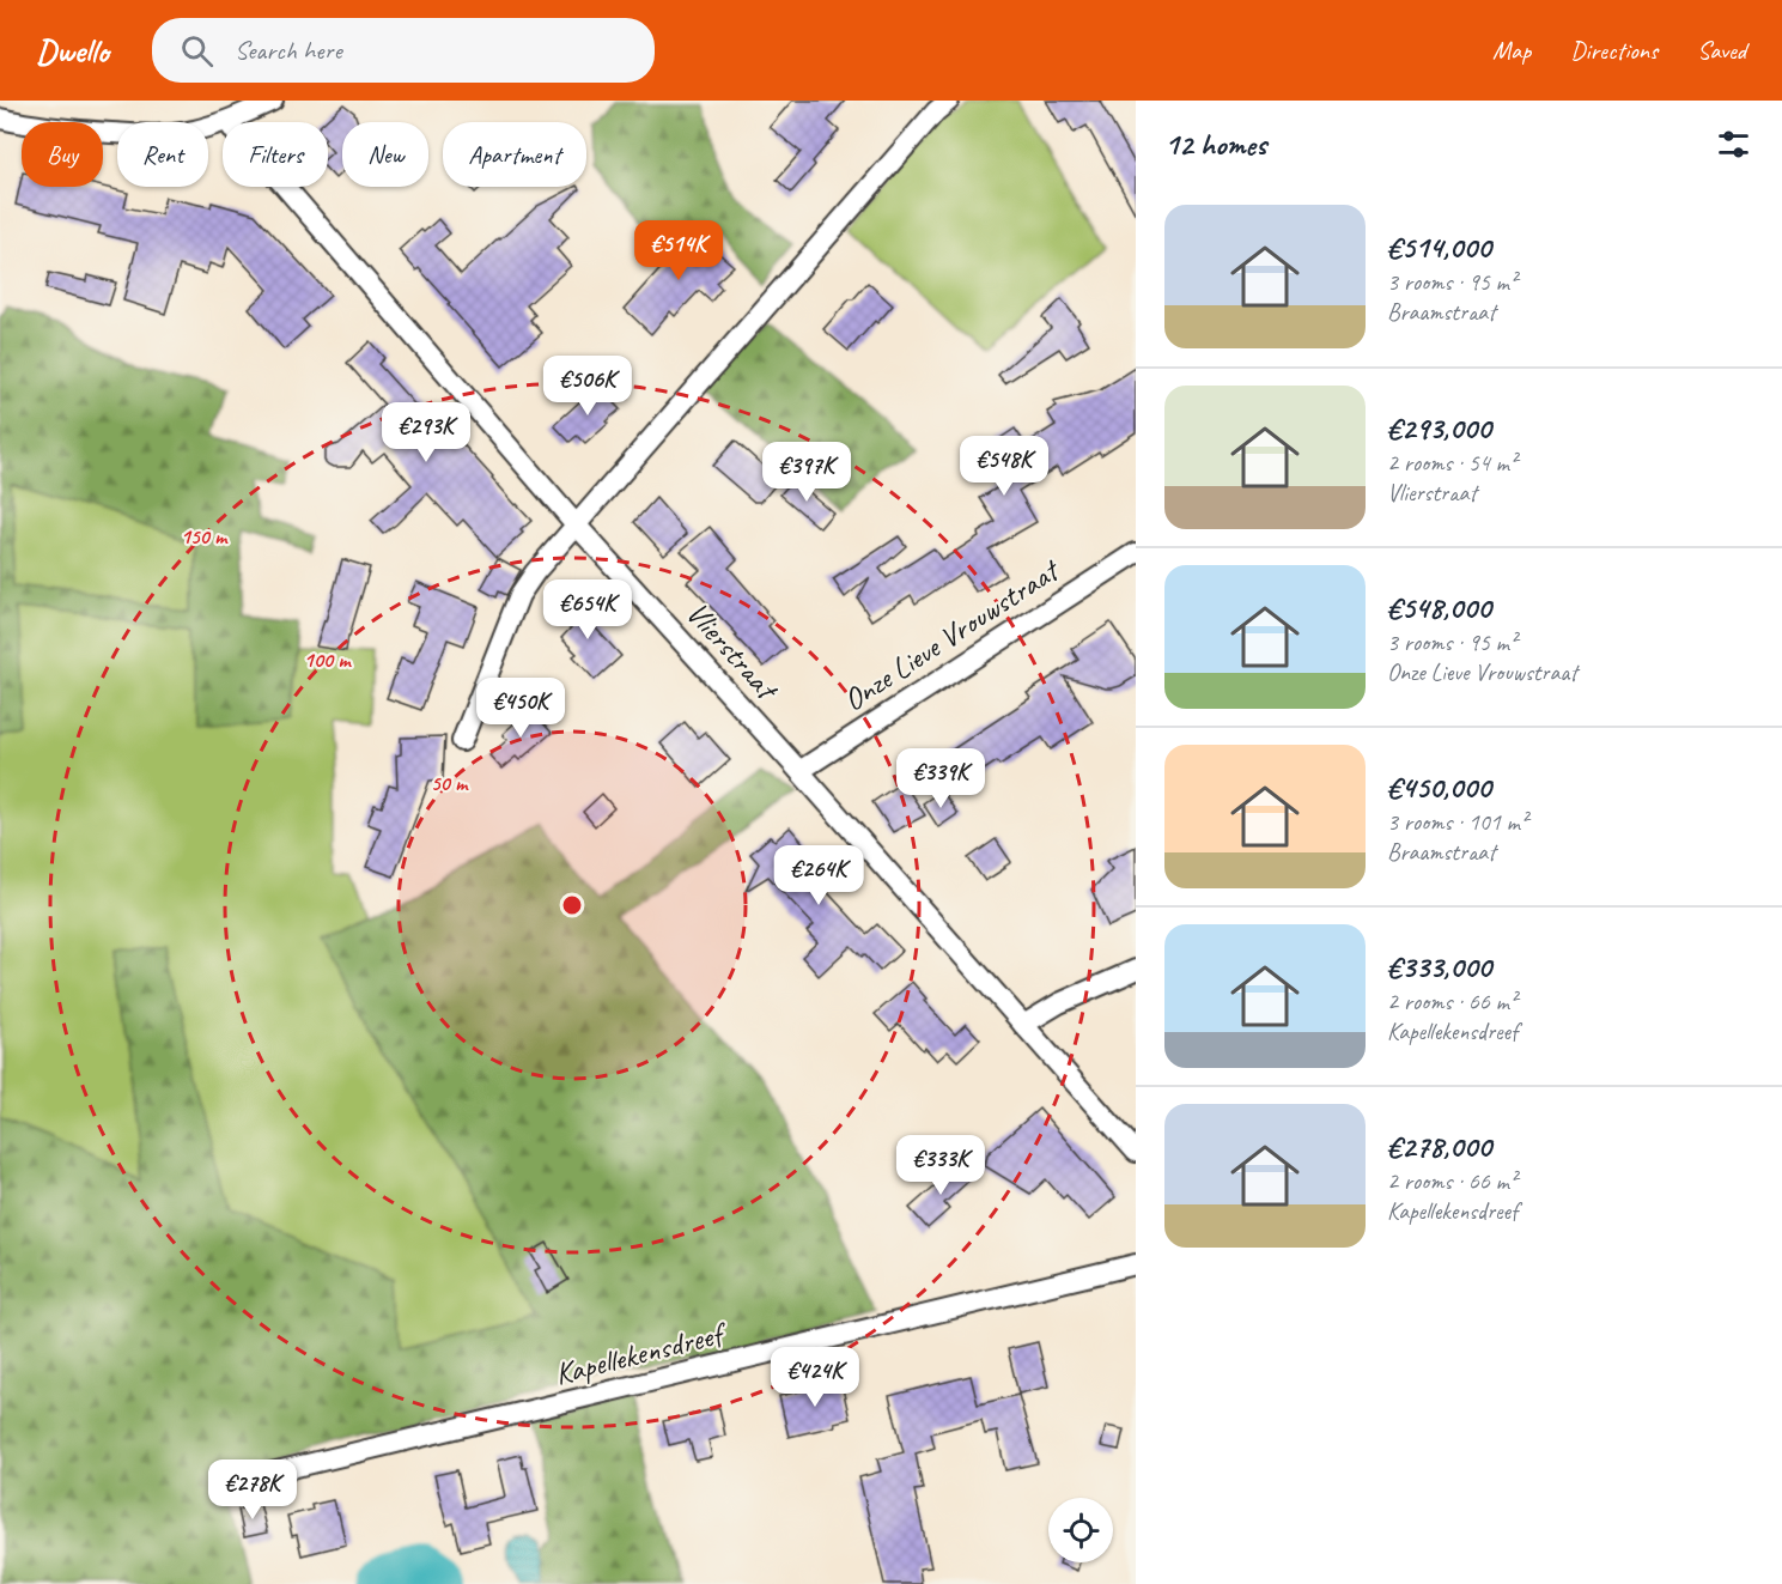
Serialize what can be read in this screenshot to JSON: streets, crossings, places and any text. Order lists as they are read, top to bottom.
{
  "streets": {
    "street": ["Onze Lieve Vrouwstraat", "Vlierstraat", "Kapellekensdreef"]
  },
  "crossings": [
    ["Onze Lieve Vrouwstraat", "Vlierstraat"]
  ],
  "page": {
    "header": "Dwello",
    "search": "Search here",
    "nav": ["Map", "Directions", "Saved"],
    "heading": "12 homes",
    "chip": [
      "Buy",
      "Rent",
      "Filters",
      "New",
      "Apartment"
    ],
    "list": [
      {
        "name": "€514,000",
        "note": "3 rooms · 95 m² · Braamstraat"
      },
      {
        "name": "€293,000",
        "note": "2 rooms · 54 m² · Vlierstraat"
      },
      {
        "name": "€548,000",
        "note": "3 rooms · 95 m² · Onze Lieve Vrouwstraat"
      },
      {
        "name": "€450,000",
        "note": "3 rooms · 101 m² · Braamstraat"
      },
      {
        "name": "€333,000",
        "note": "2 rooms · 66 m² · Kapellekensdreef"
      },
      {
        "name": "€278,000",
        "note": "2 rooms · 66 m² · Kapellekensdreef"
      }
    ],
    "price": [
      "€514K",
      "€506K",
      "€293K",
      "€548K",
      "€397K",
      "€654K",
      "€450K",
      "€339K",
      "€264K",
      "€333K",
      "€424K",
      "€278K"
    ]
  },
  "rings": ["150 m", "100 m", "50 m"]
}
